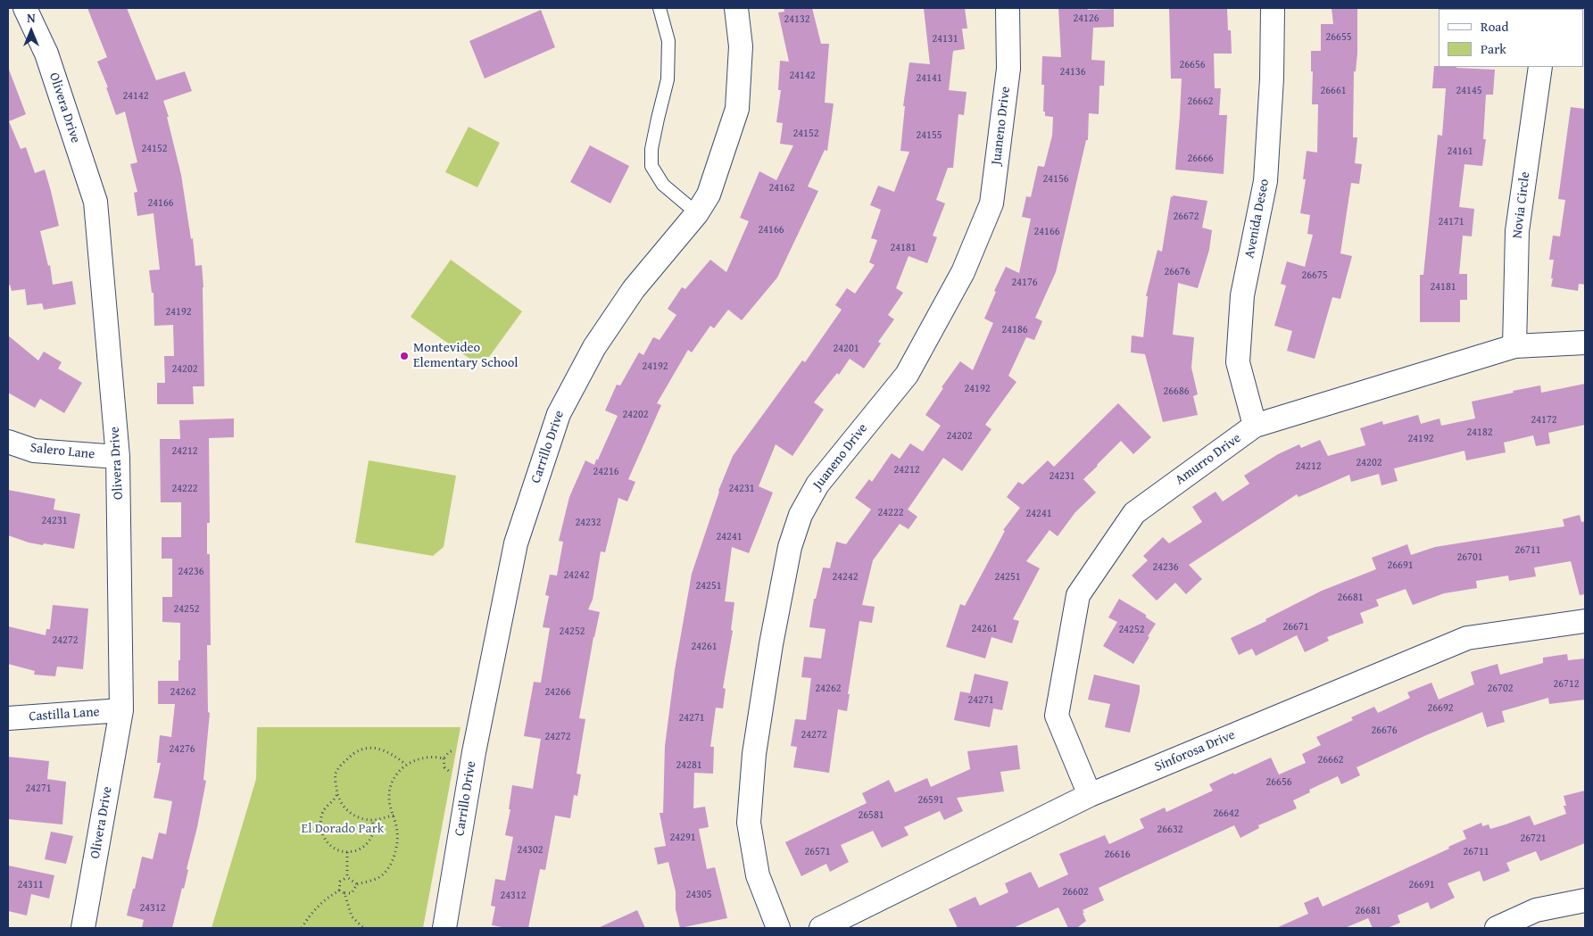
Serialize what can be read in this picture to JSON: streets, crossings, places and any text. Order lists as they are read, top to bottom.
{
  "streets": {
    "street": [
      "Olivera Drive",
      "Juaneno Drive",
      "Novia Circle",
      "Avenida Deseo",
      "Carrillo Drive",
      "Salero Lane",
      "Amurro Drive",
      "Castilla Lane",
      "Sinforosa Drive"
    ]
  },
  "crossings": [
    ["Olivera Drive", "Salero Lane"],
    ["Olivera Drive", "Castilla Lane"],
    ["Novia Circle", "Amurro Drive"],
    ["Avenida Deseo", "Amurro Drive"],
    ["Amurro Drive", "Sinforosa Drive"]
  ],
  "parks": ["El Dorado Park"],
  "places": ["Montevideo Elementary School"],
  "house_numbers": [
    "24126",
    "24132",
    "26655",
    "24131",
    "26656",
    "24136",
    "24142",
    "24141",
    "26661",
    "24145",
    "24142",
    "26662",
    "24152",
    "24155",
    "24152",
    "24161",
    "26666",
    "24156",
    "24162",
    "24166",
    "26672",
    "24171",
    "24166",
    "24166",
    "24181",
    "26676",
    "26675",
    "24176",
    "24181",
    "24192",
    "24186",
    "24201",
    "24192",
    "24202",
    "24192",
    "26686",
    "24202",
    "24172",
    "24182",
    "24202",
    "24192",
    "24212",
    "24202",
    "24212",
    "24212",
    "24216",
    "24231",
    "24222",
    "24231",
    "24222",
    "24241",
    "24231",
    "24232",
    "24241",
    "26711",
    "26701",
    "26691",
    "24236",
    "24236",
    "24242",
    "24242",
    "24251",
    "24251",
    "26681",
    "24252",
    "26671",
    "24261",
    "24252",
    "24252",
    "24272",
    "24261",
    "26712",
    "24262",
    "26702",
    "24262",
    "24266",
    "24271",
    "26692",
    "24271",
    "26676",
    "24272",
    "24272",
    "24276",
    "26662",
    "24281",
    "26656",
    "24271",
    "26591",
    "26642",
    "26581",
    "26632",
    "24291",
    "26721",
    "24302",
    "26571",
    "26711",
    "26616",
    "24311",
    "26691",
    "26602",
    "24305",
    "24312",
    "24312",
    "26681"
  ],
  "legend": ["Road", "Park"],
  "north": "top"
}
